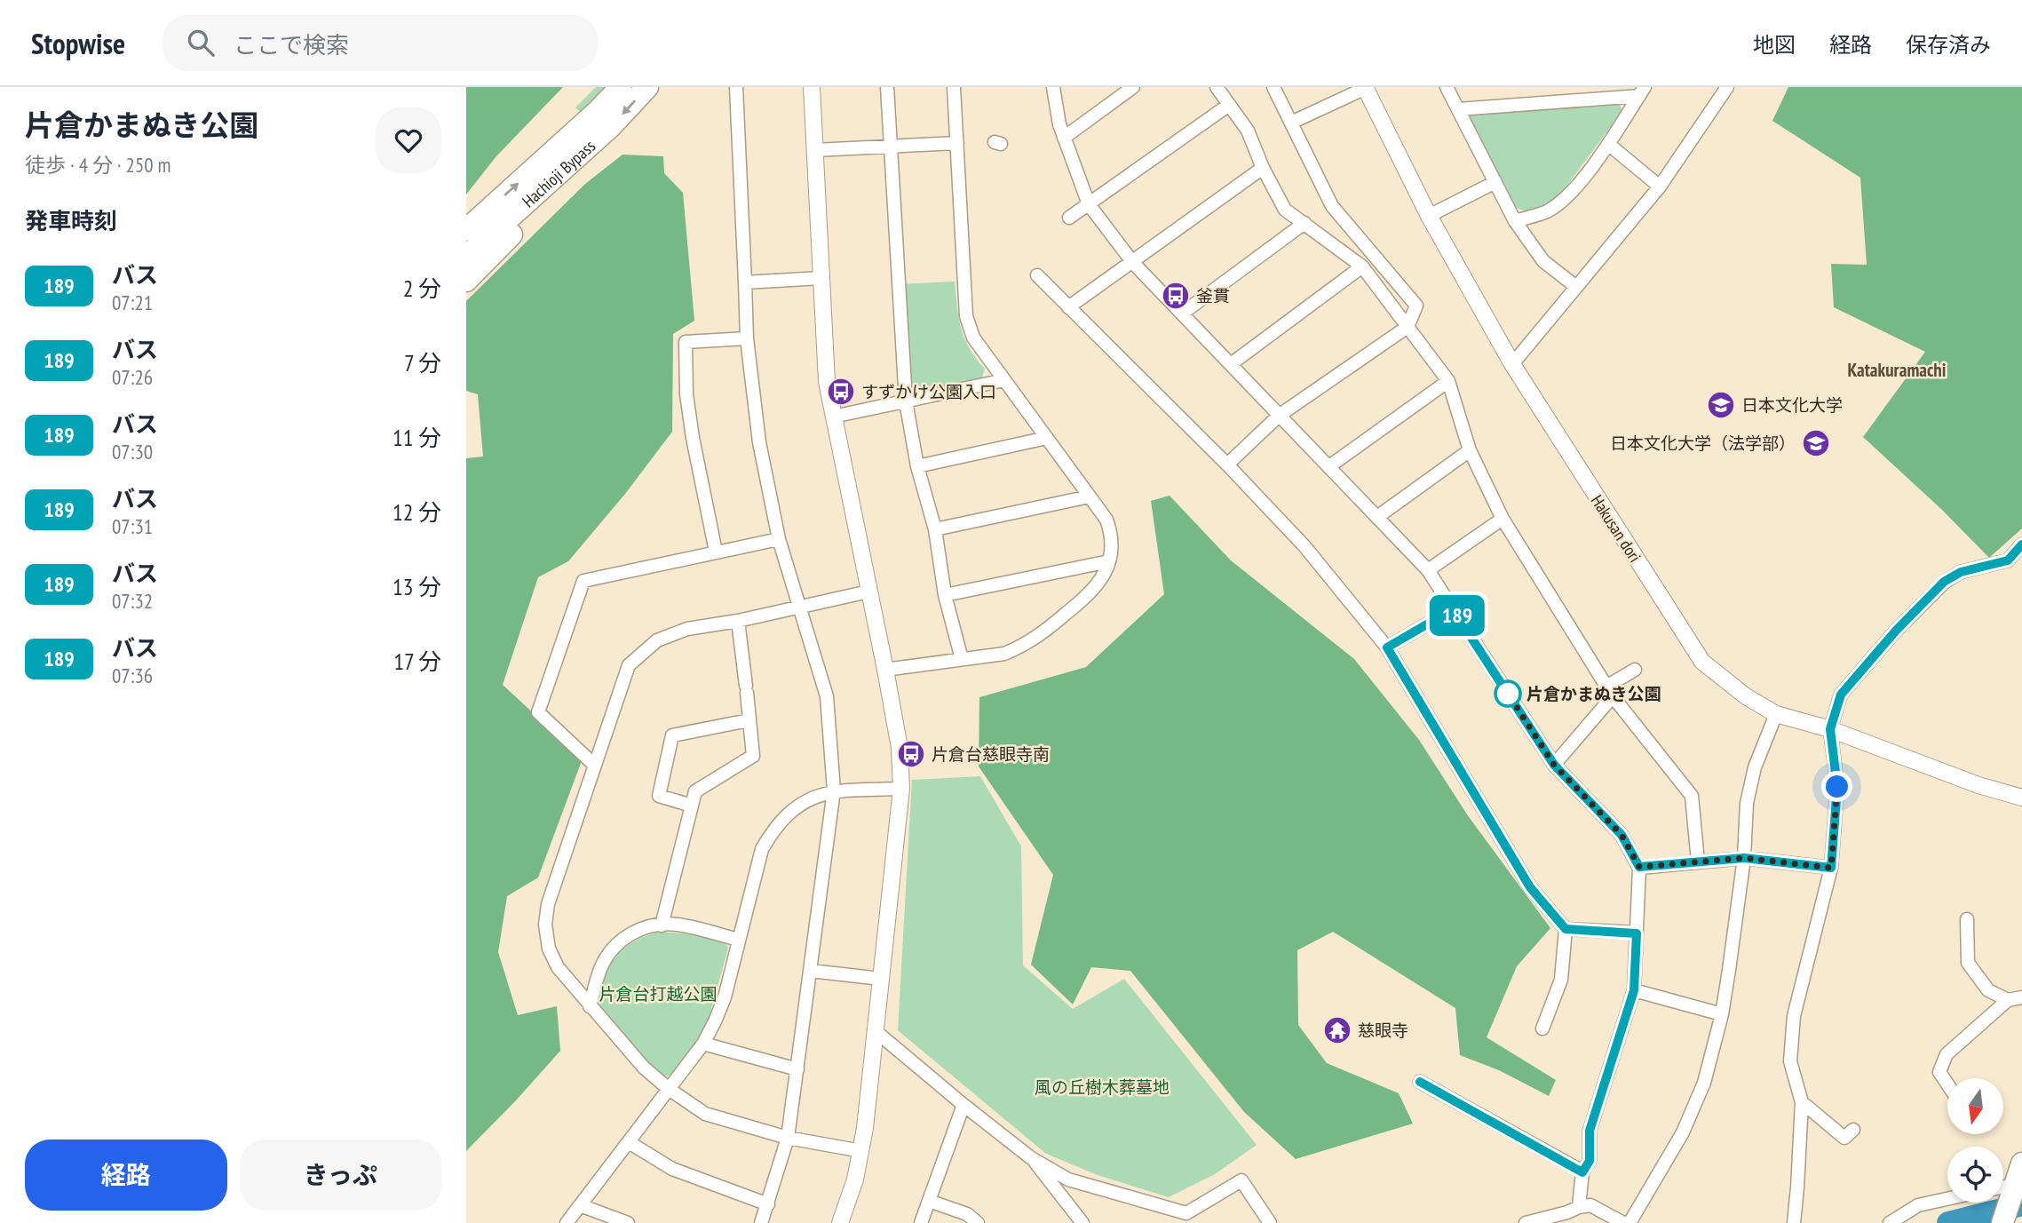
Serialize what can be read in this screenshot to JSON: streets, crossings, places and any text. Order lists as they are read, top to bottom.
{
  "streets": {
    "highway": ["Hachioji Bypass"],
    "street": ["Hakusan dori"]
  },
  "districts": ["Katakuramachi"],
  "parks": ["片倉台打越公園", "風の丘樹木葬墓地"],
  "places": {
    "bus stop": ["釜貫", "すずかけ公園入口", "片倉台慈眼寺南"],
    "school or university": ["日本文化大学", "日本文化大学（法学部）"],
    "other": ["片倉かまぬき公園"],
    "temple": ["慈眼寺"]
  },
  "lines": ["bus line 189"],
  "north": "bottom",
  "page": {
    "header": "Stopwise",
    "search": "ここで検索",
    "nav": ["地図", "経路", "保存済み"],
    "heading": [
      ["片倉かまぬき公園", "徒歩 · 4 分 · 250 m"],
      "発車時刻"
    ],
    "on_map": "189",
    "list": [
      {
        "mark": "189",
        "name": "バス",
        "note": "07:21",
        "value": "2 分"
      },
      {
        "mark": "189",
        "name": "バス",
        "note": "07:26",
        "value": "7 分"
      },
      {
        "mark": "189",
        "name": "バス",
        "note": "07:30",
        "value": "11 分"
      },
      {
        "mark": "189",
        "name": "バス",
        "note": "07:31",
        "value": "12 分"
      },
      {
        "mark": "189",
        "name": "バス",
        "note": "07:32",
        "value": "13 分"
      },
      {
        "mark": "189",
        "name": "バス",
        "note": "07:36",
        "value": "17 分"
      }
    ],
    "buttons": ["経路", "きっぷ"]
  }
}
